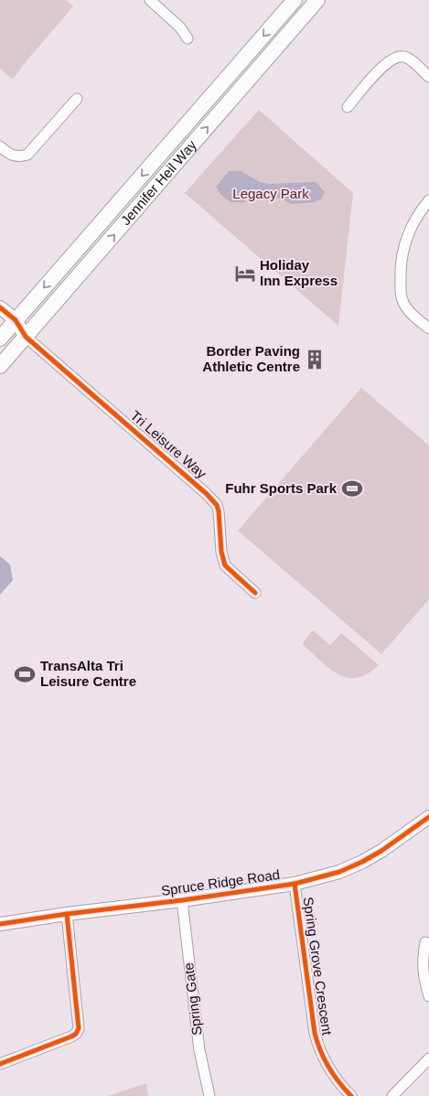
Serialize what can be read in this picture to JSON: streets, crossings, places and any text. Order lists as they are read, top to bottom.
{
  "streets": {
    "main road": ["Jennifer Heil Way"],
    "street": [
      "Tri Leisure Way",
      "Spruce Ridge Road",
      "Spring Grove Crescent",
      "Spring Gate"
    ]
  },
  "crossings": [
    ["Jennifer Heil Way", "Tri Leisure Way"],
    ["Spruce Ridge Road", "Spring Grove Crescent"],
    ["Spruce Ridge Road", "Spring Gate"]
  ],
  "parks": ["Legacy Park"],
  "places": {
    "hotel": ["Holiday Inn Express"],
    "building": ["Border Paving Athletic Centre"],
    "sports": ["Fuhr Sports Park", "TransAlta Tri Leisure Centre"]
  }
}
